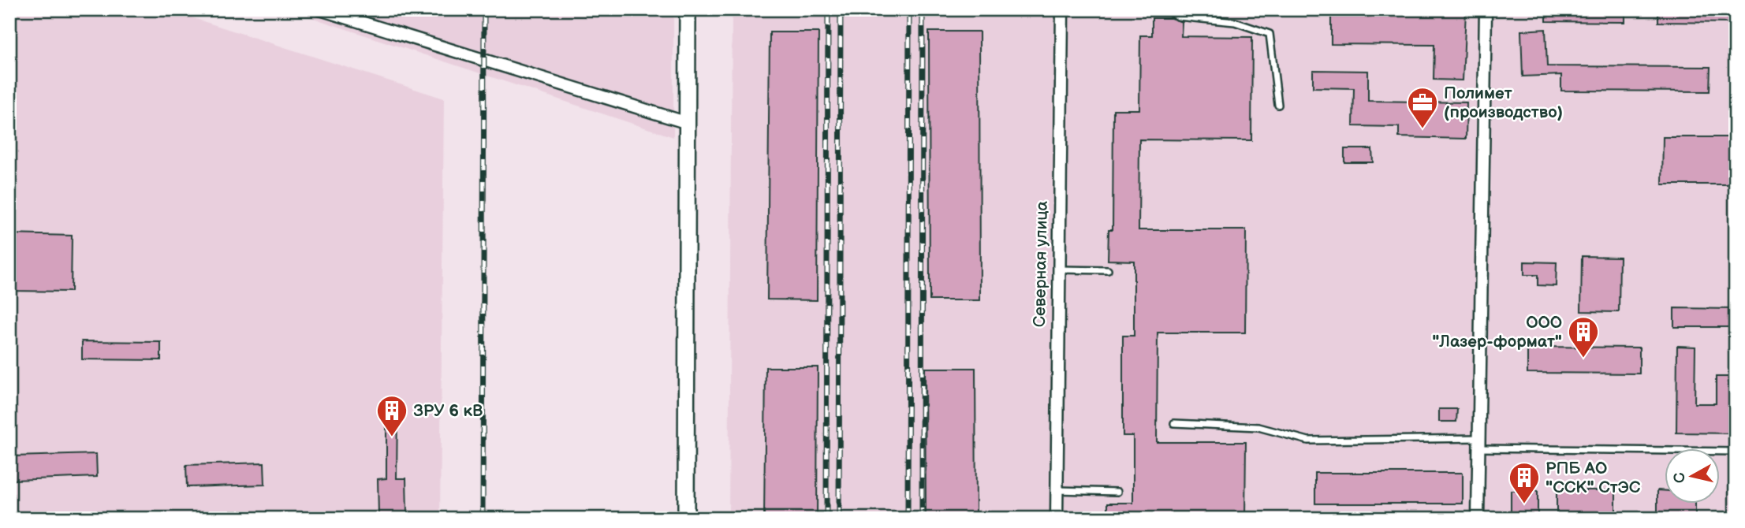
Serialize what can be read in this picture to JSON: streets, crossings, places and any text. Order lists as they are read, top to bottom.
{
  "streets": {
    "street": ["Северная улица"]
  },
  "places": {
    "office": ["Полимет (производство)"],
    "building": ["ООО \"Лазер-формат\"", "ЗРУ 6 кВ", "РПБ АО \"ССК\" СтЭС"]
  },
  "north": "left"
}
